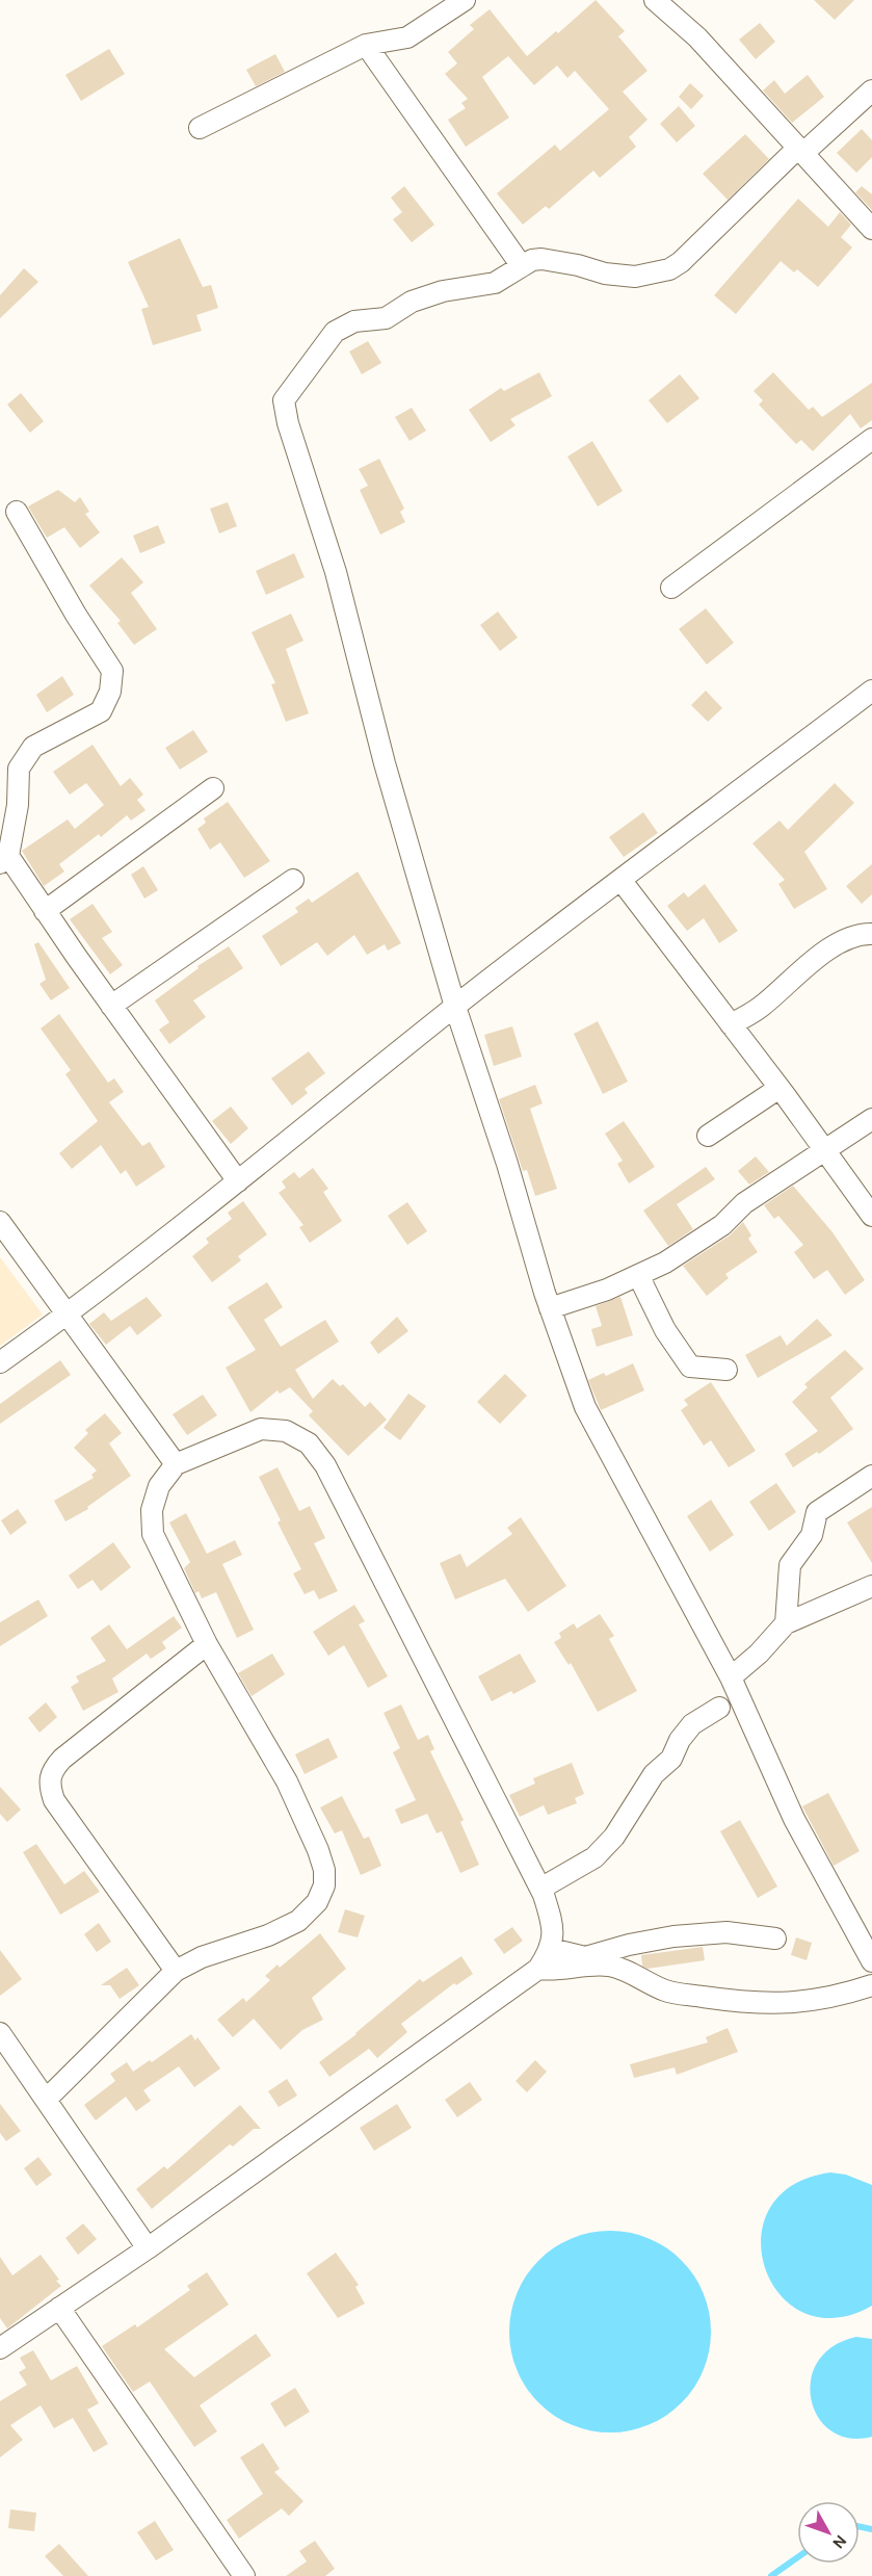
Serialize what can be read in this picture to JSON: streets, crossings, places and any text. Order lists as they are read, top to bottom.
{
  "north": "bottom right"
}
